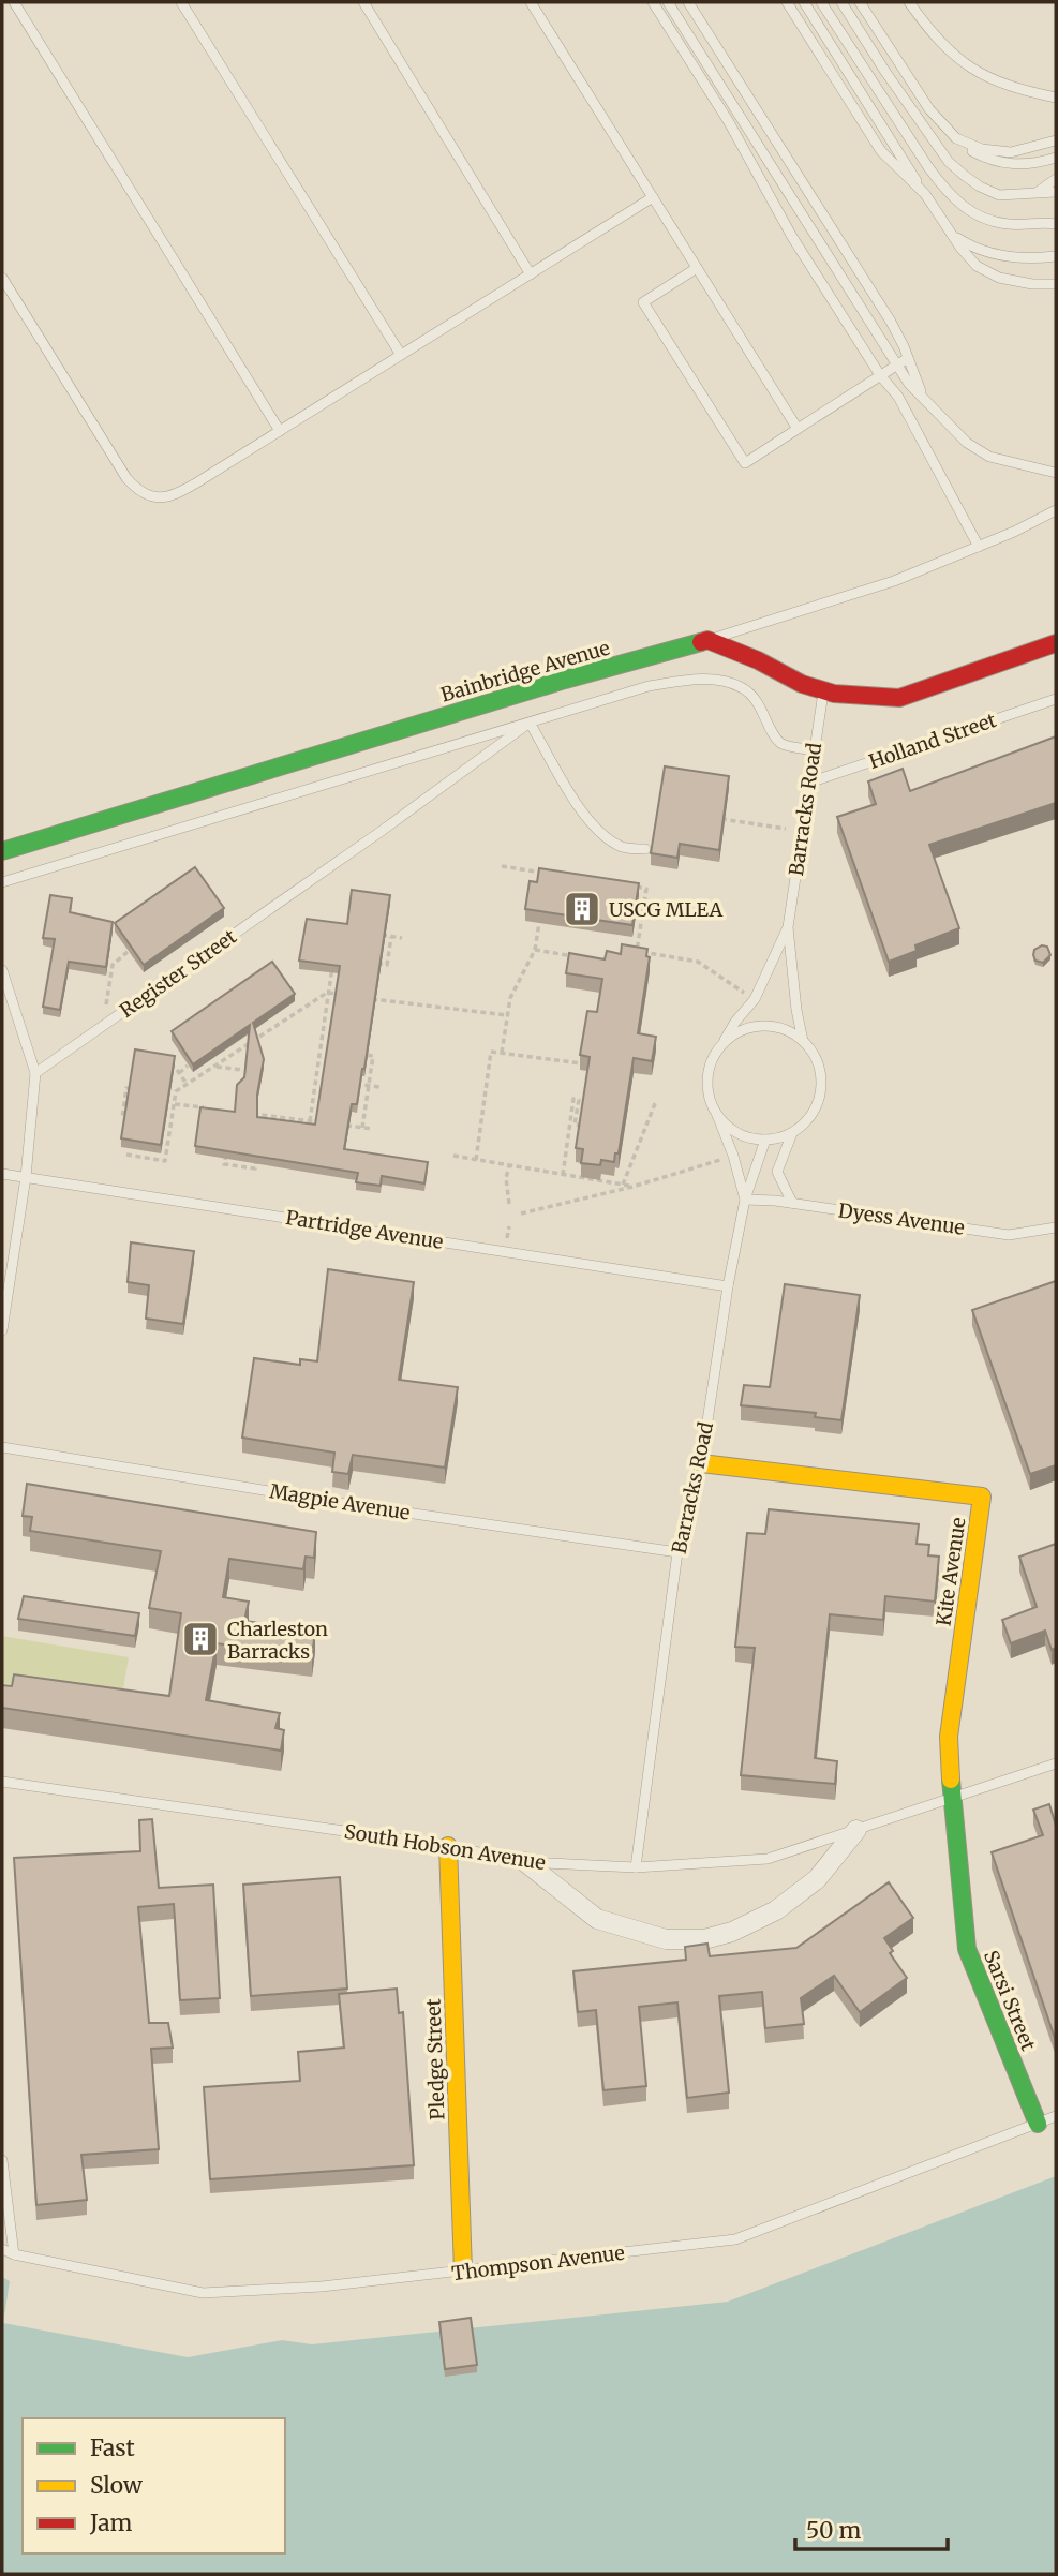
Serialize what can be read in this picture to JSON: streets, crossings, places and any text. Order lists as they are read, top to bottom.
{
  "streets": {
    "street": [
      "Bainbridge Avenue",
      "Kite Avenue",
      "Sarsi Street",
      "Pledge Street"
    ],
    "lane": [
      "Holland Street",
      "Barracks Road",
      "Register Street",
      "Dyess Avenue",
      "Partridge Avenue",
      "Magpie Avenue",
      "South Hobson Avenue",
      "Thompson Avenue"
    ]
  },
  "crossings": [
    ["Holland Street", "Barracks Road"],
    ["Barracks Road", "Dyess Avenue"],
    ["Barracks Road", "Partridge Avenue"],
    ["Barracks Road", "Magpie Avenue"],
    ["Barracks Road", "Kite Avenue"],
    ["Barracks Road", "South Hobson Avenue"],
    ["Kite Avenue", "South Hobson Avenue"],
    ["Kite Avenue", "Sarsi Street"],
    ["South Hobson Avenue", "Sarsi Street"],
    ["South Hobson Avenue", "Pledge Street"],
    ["Sarsi Street", "Thompson Avenue"],
    ["Pledge Street", "Thompson Avenue"]
  ],
  "places": {
    "building": ["USCG MLEA", "Charleston Barracks"]
  },
  "legend": ["Fast", "Slow", "Jam"],
  "scale_bar": "50 m"
}
